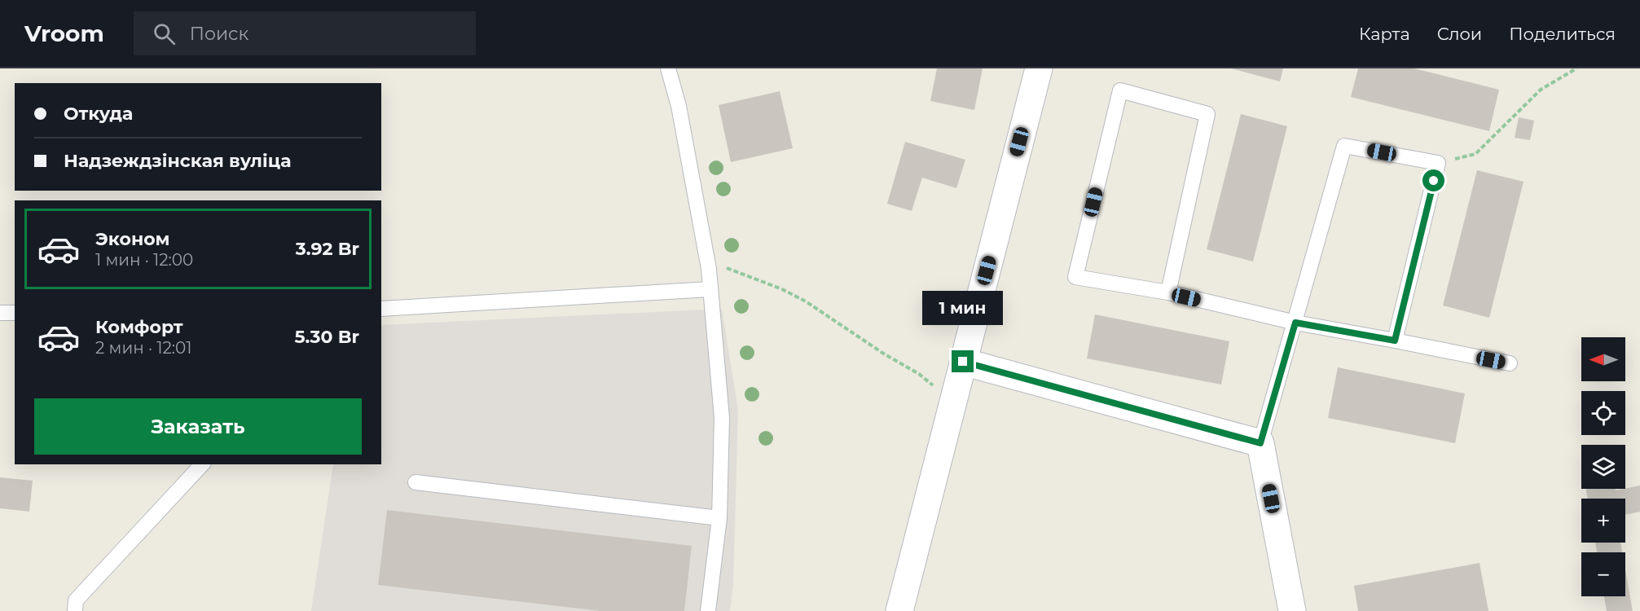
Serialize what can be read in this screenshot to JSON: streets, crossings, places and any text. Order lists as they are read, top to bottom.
{
  "north": "left",
  "page": {
    "header": "Vroom",
    "search": "Поиск",
    "nav": ["Карта", "Слои", "Поделиться"],
    "banner": ["Откуда", "Надзеждзінская вуліца"],
    "list": [
      {
        "name": "Эконом",
        "note": "1 мин · 12:00",
        "value": "3.92 Br"
      },
      {
        "name": "Комфорт",
        "note": "2 мин · 12:01",
        "value": "5.30 Br"
      }
    ],
    "bubble": "1 мин",
    "map_buttons": ["+", "−"],
    "buttons": "Заказать"
  }
}
